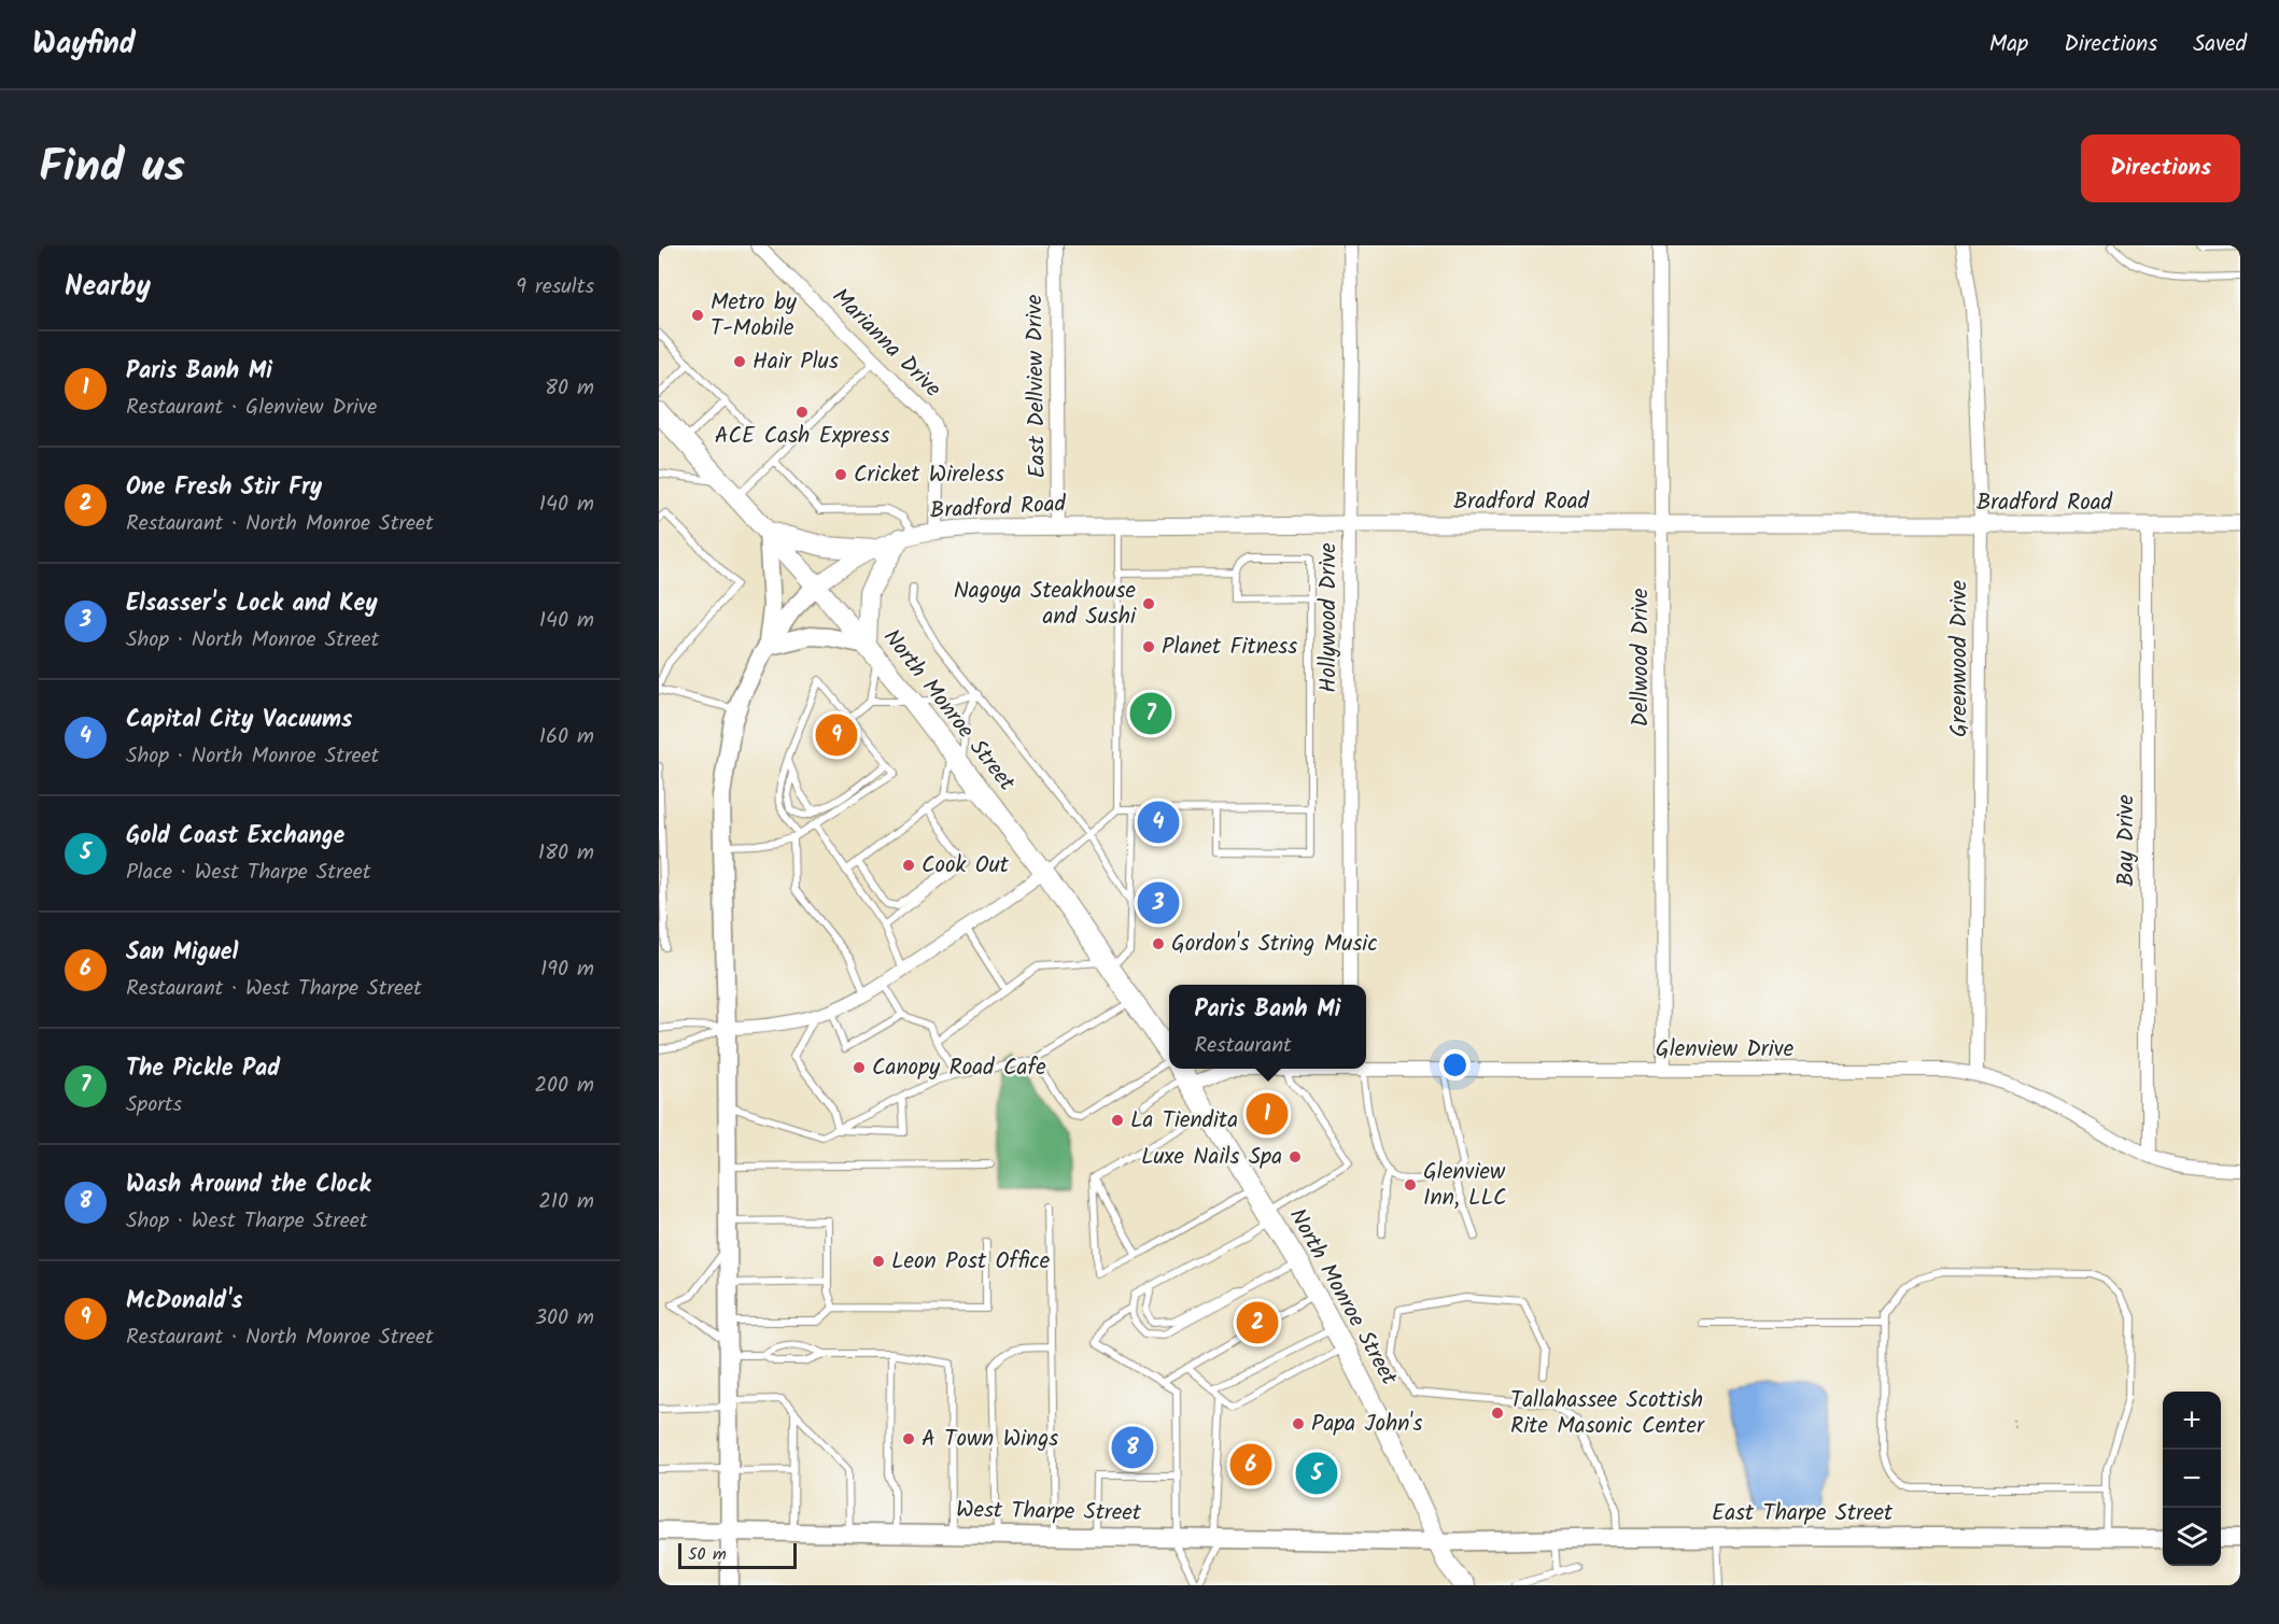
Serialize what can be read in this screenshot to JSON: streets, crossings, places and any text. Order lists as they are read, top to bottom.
{
  "streets": {
    "main road": ["North Monroe Street", "West Tharpe Street", "East Tharpe Street"],
    "street": [
      "Marianna Drive",
      "East Dellview Drive",
      "Bradford Road",
      "Hollywood Drive",
      "Dellwood Drive",
      "Greenwood Drive",
      "Bay Drive",
      "Glenview Drive"
    ]
  },
  "crossings": [
    ["Marianna Drive", "Bradford Road"],
    ["East Dellview Drive", "Bradford Road"],
    ["Bradford Road", "Hollywood Drive"],
    ["Bradford Road", "Dellwood Drive"],
    ["Bradford Road", "Greenwood Drive"],
    ["Bradford Road", "North Monroe Street"],
    ["Bradford Road", "Bay Drive"],
    ["Dellwood Drive", "Glenview Drive"],
    ["Greenwood Drive", "Glenview Drive"],
    ["North Monroe Street", "Glenview Drive"],
    ["North Monroe Street", "West Tharpe Street"],
    ["North Monroe Street", "East Tharpe Street"],
    ["Bay Drive", "Glenview Drive"],
    ["West Tharpe Street", "East Tharpe Street"]
  ],
  "places": [
    "Metro by T-Mobile",
    "Hair Plus",
    "ACE Cash Express",
    "Cricket Wireless",
    "Nagoya Steakhouse and Sushi",
    "Planet Fitness",
    "Cook Out",
    "Gordon's String Music",
    "Canopy Road Cafe",
    "La Tiendita",
    "Luxe Nails Spa",
    "Glenview Inn, LLC",
    "Leon Post Office",
    "Tallahassee Scottish Rite Masonic Center",
    "Papa John's",
    "A Town Wings"
  ],
  "scale_bar": "50 m",
  "page": {
    "header": "Wayfind",
    "nav": ["Map", "Directions", "Saved"],
    "title": "Find us",
    "buttons": "Directions",
    "heading": ["Nearby", "9 results"],
    "list": [
      {
        "mark": "1",
        "name": "Paris Banh Mi",
        "note": "Restaurant · Glenview Drive",
        "value": "80 m"
      },
      {
        "mark": "2",
        "name": "One Fresh Stir Fry",
        "note": "Restaurant · North Monroe Street",
        "value": "140 m"
      },
      {
        "mark": "3",
        "name": "Elsasser's Lock and Key",
        "note": "Shop · North Monroe Street",
        "value": "140 m"
      },
      {
        "mark": "4",
        "name": "Capital City Vacuums",
        "note": "Shop · North Monroe Street",
        "value": "160 m"
      },
      {
        "mark": "5",
        "name": "Gold Coast Exchange",
        "note": "Place · West Tharpe Street",
        "value": "180 m"
      },
      {
        "mark": "6",
        "name": "San Miguel",
        "note": "Restaurant · West Tharpe Street",
        "value": "190 m"
      },
      {
        "mark": "7",
        "name": "The Pickle Pad",
        "note": "Sports",
        "value": "200 m"
      },
      {
        "mark": "8",
        "name": "Wash Around the Clock",
        "note": "Shop · West Tharpe Street",
        "value": "210 m"
      },
      {
        "mark": "9",
        "name": "McDonald's",
        "note": "Restaurant · North Monroe Street",
        "value": "300 m"
      }
    ],
    "pins": [
      "7",
      "9",
      "4",
      "3",
      "1",
      "2",
      "8",
      "6",
      "5"
    ],
    "popup": ["Paris Banh Mi", "Restaurant"],
    "map_buttons": ["+", "−"],
    "scale": "50 m"
  }
}
